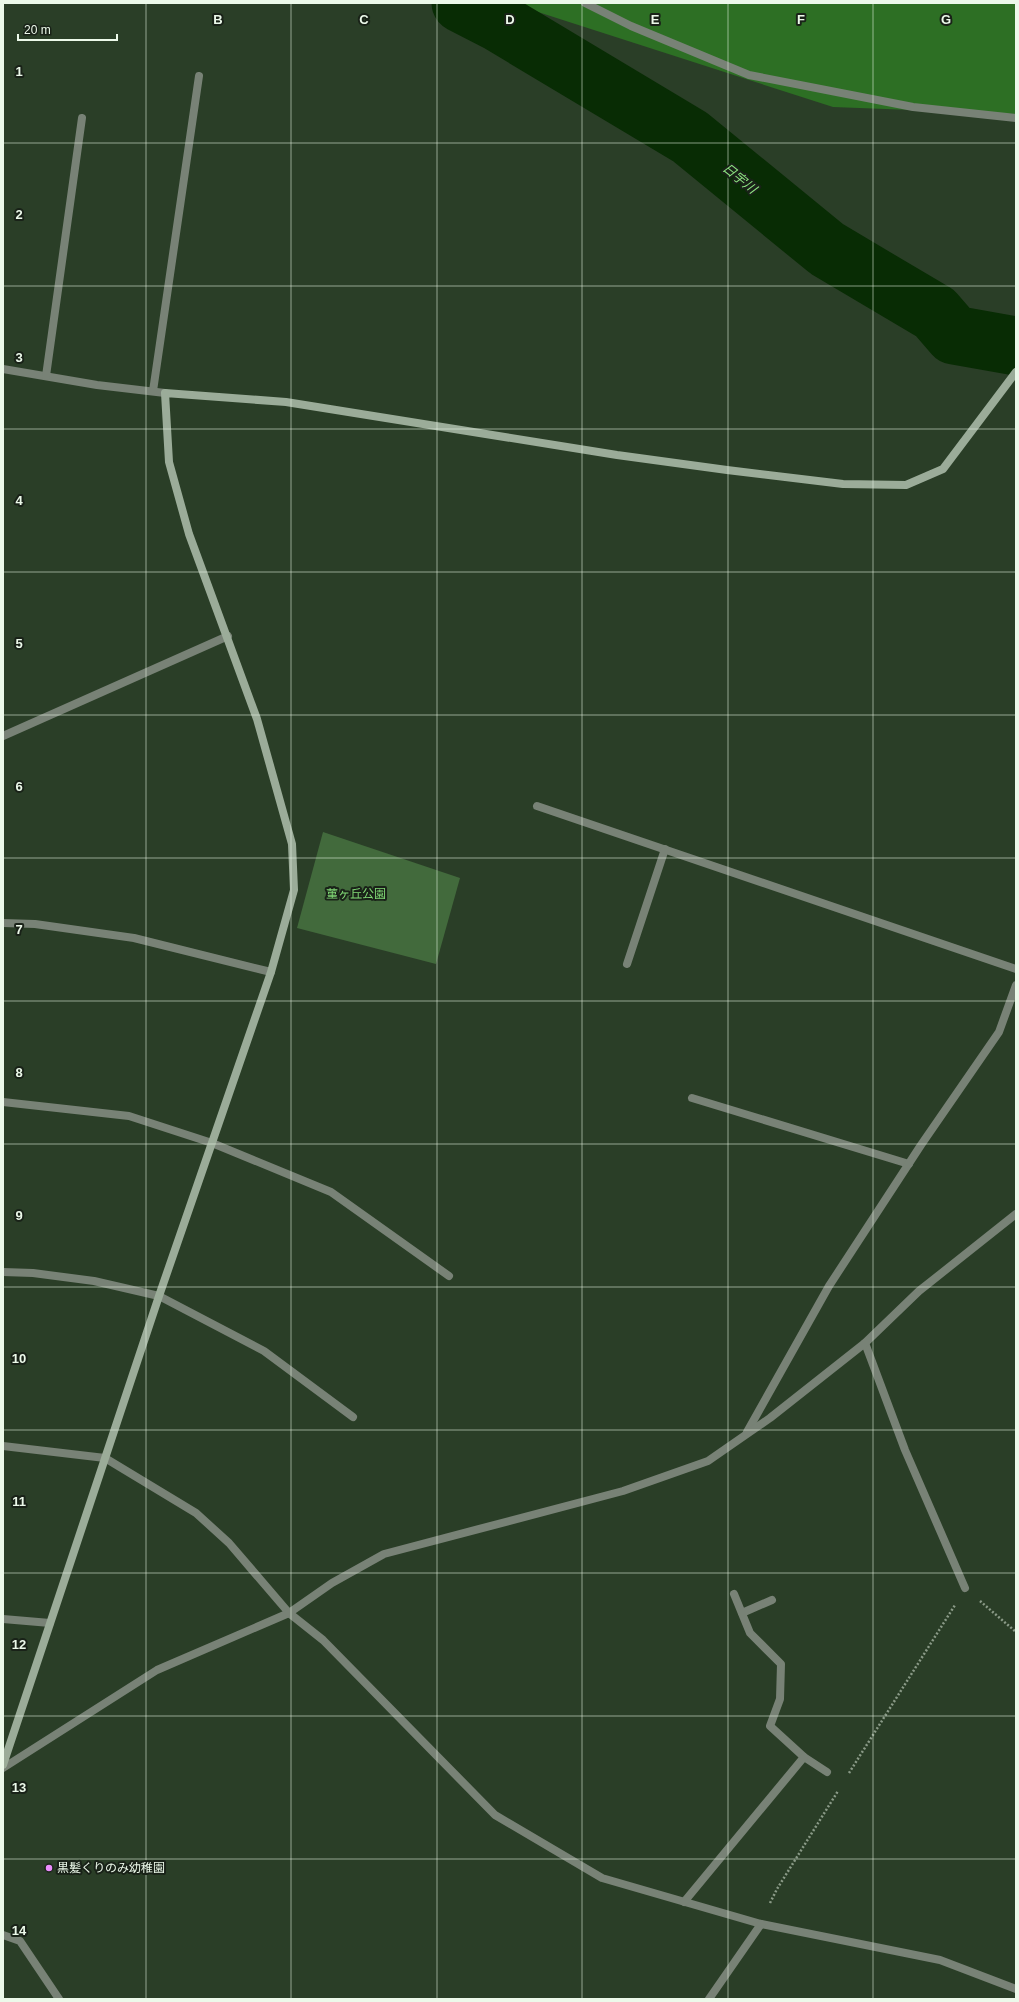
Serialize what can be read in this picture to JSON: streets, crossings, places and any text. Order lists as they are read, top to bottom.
{
  "water": ["日宇川"],
  "parks": ["菫ヶ丘公園"],
  "places": ["黒髪くりのみ幼稚園"],
  "scale_bar": "20 m",
  "grid": {
    "columns": [
      "B",
      "C",
      "D",
      "E",
      "F",
      "G"
    ],
    "rows": [
      "1",
      "2",
      "3",
      "4",
      "5",
      "6",
      "7",
      "8",
      "9",
      "10",
      "11",
      "12",
      "13",
      "14"
    ]
  }
}
